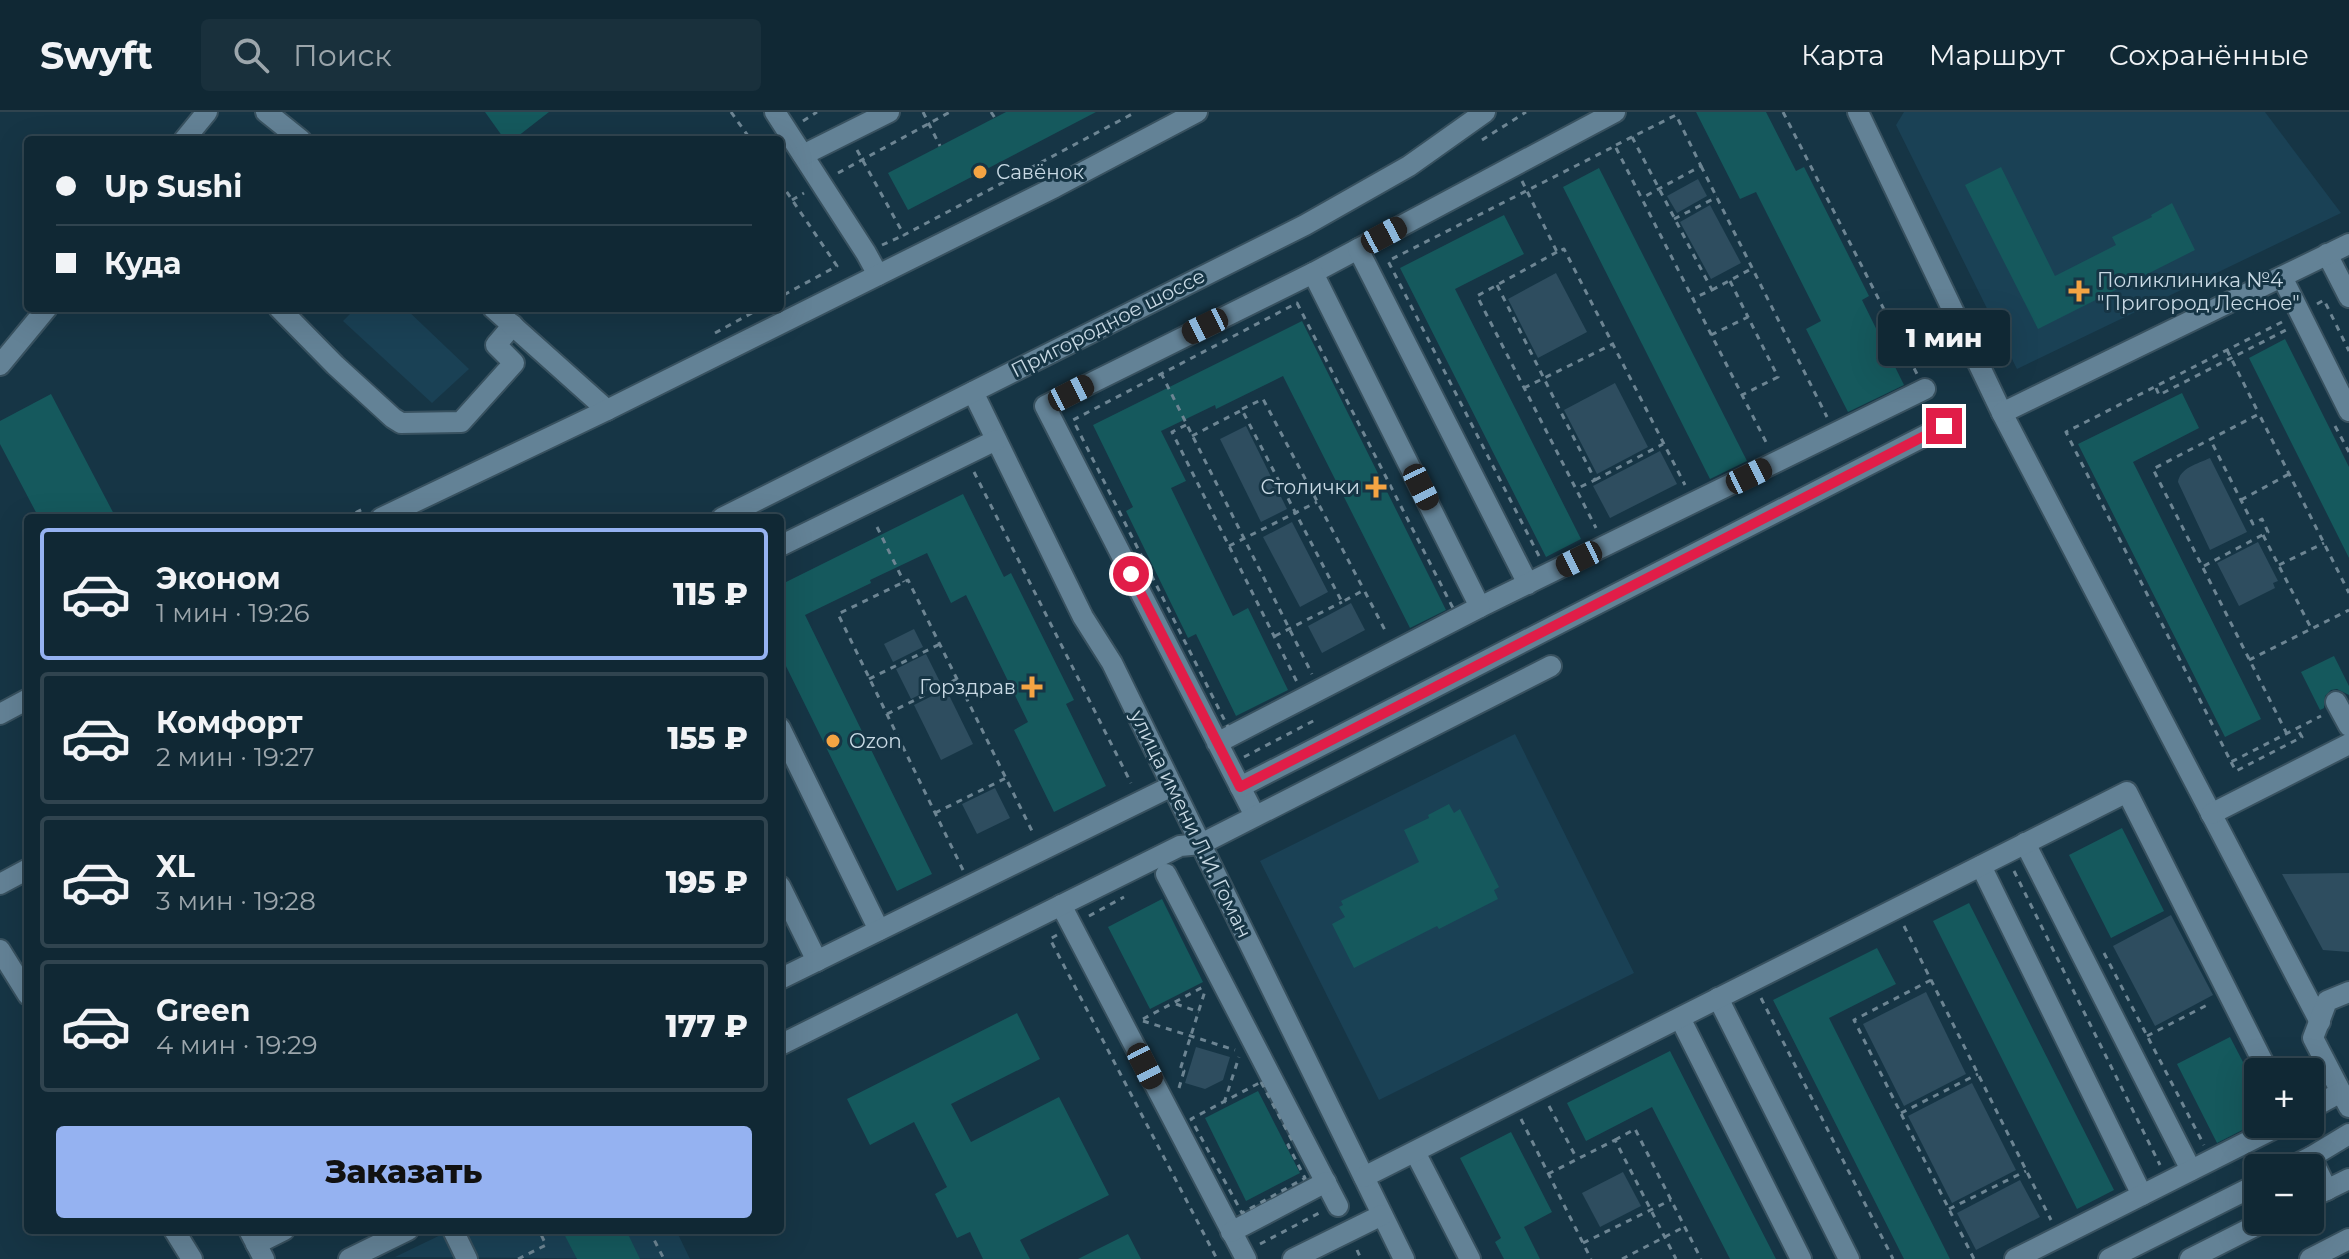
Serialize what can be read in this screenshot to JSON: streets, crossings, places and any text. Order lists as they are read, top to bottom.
{
  "streets": {
    "street": ["Пригородное шоссе", "улица имени Л.И. Гоман"]
  },
  "crossings": [
    ["Пригородное шоссе", "улица имени Л.И. Гоман"]
  ],
  "places": {
    "other": ["Савёнок", "Ozon"],
    "health": ["Поликлиника №4 \"Пригород Лесное\"", "Столички", "Горздрав"]
  },
  "page": {
    "header": "Swyft",
    "search": "Поиск",
    "nav": ["Карта", "Маршрут", "Сохранённые"],
    "banner": ["Up Sushi", "Куда"],
    "bubble": "1 мин",
    "list": [
      {
        "name": "Эконом",
        "note": "1 мин · 19:26",
        "value": "115 ₽"
      },
      {
        "name": "Комфорт",
        "note": "2 мин · 19:27",
        "value": "155 ₽"
      },
      {
        "name": "XL",
        "note": "3 мин · 19:28",
        "value": "195 ₽"
      },
      {
        "name": "Green",
        "note": "4 мин · 19:29",
        "value": "177 ₽"
      }
    ],
    "map_buttons": ["+", "−"],
    "buttons": "Заказать"
  }
}
